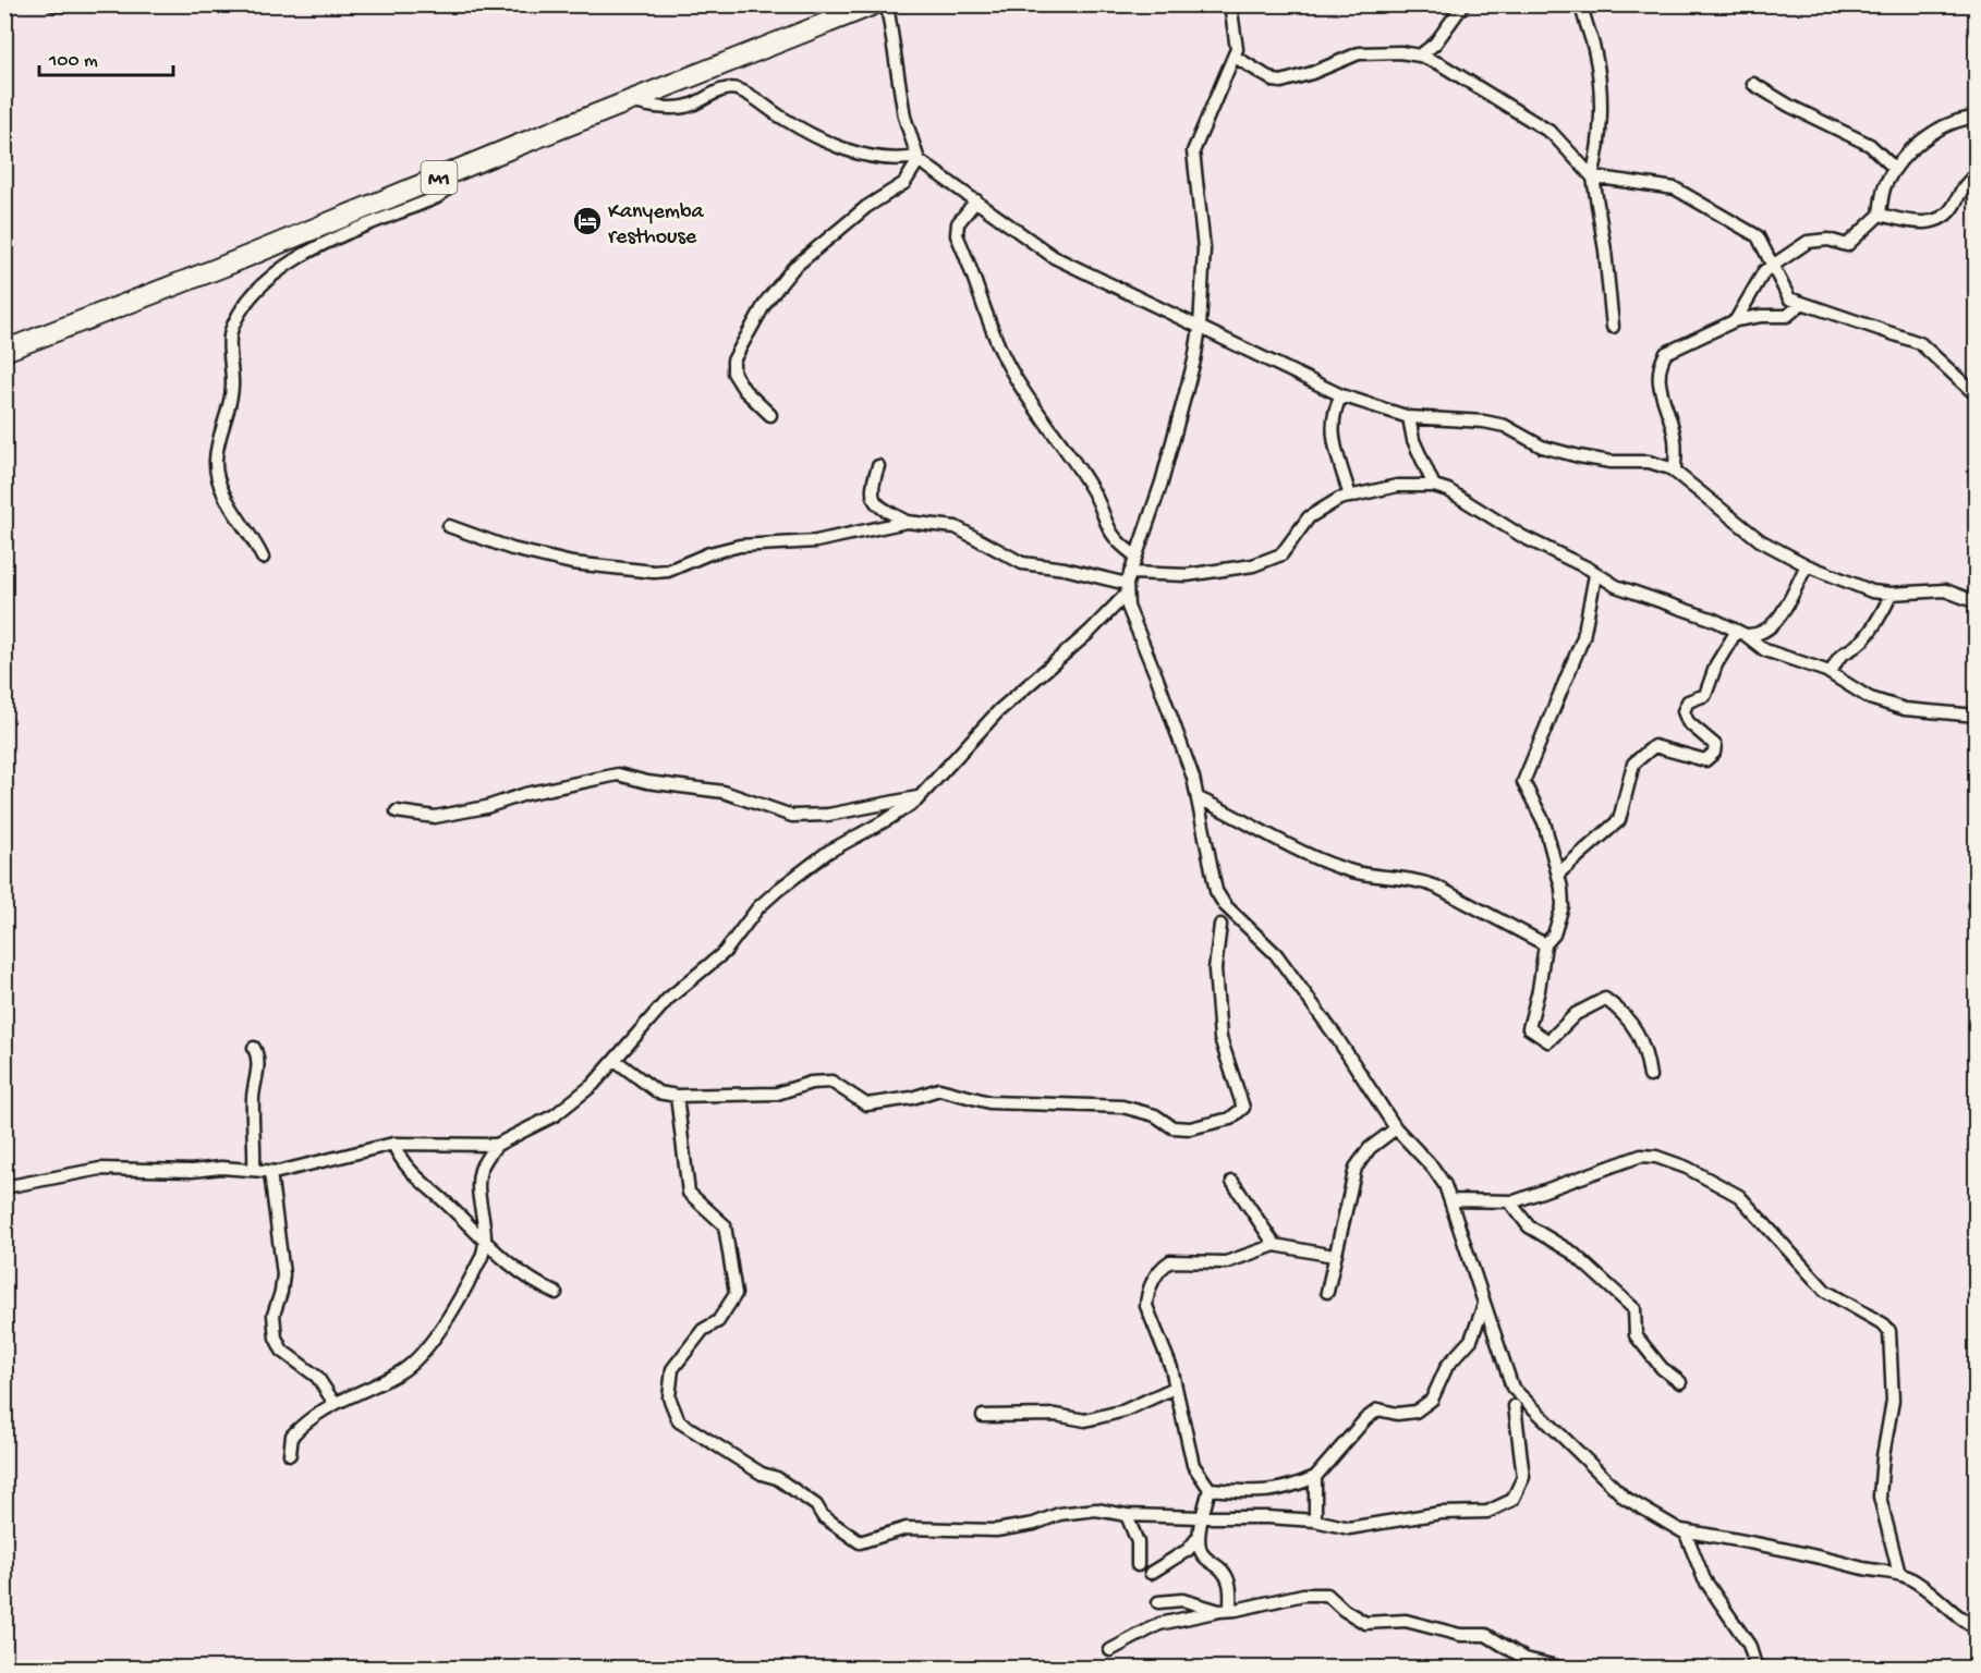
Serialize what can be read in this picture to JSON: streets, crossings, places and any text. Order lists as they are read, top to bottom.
{
  "streets": {
    "highway": ["M1"]
  },
  "places": {
    "hotel": ["Kanyemba resthouse"]
  },
  "scale_bar": "100 m"
}
